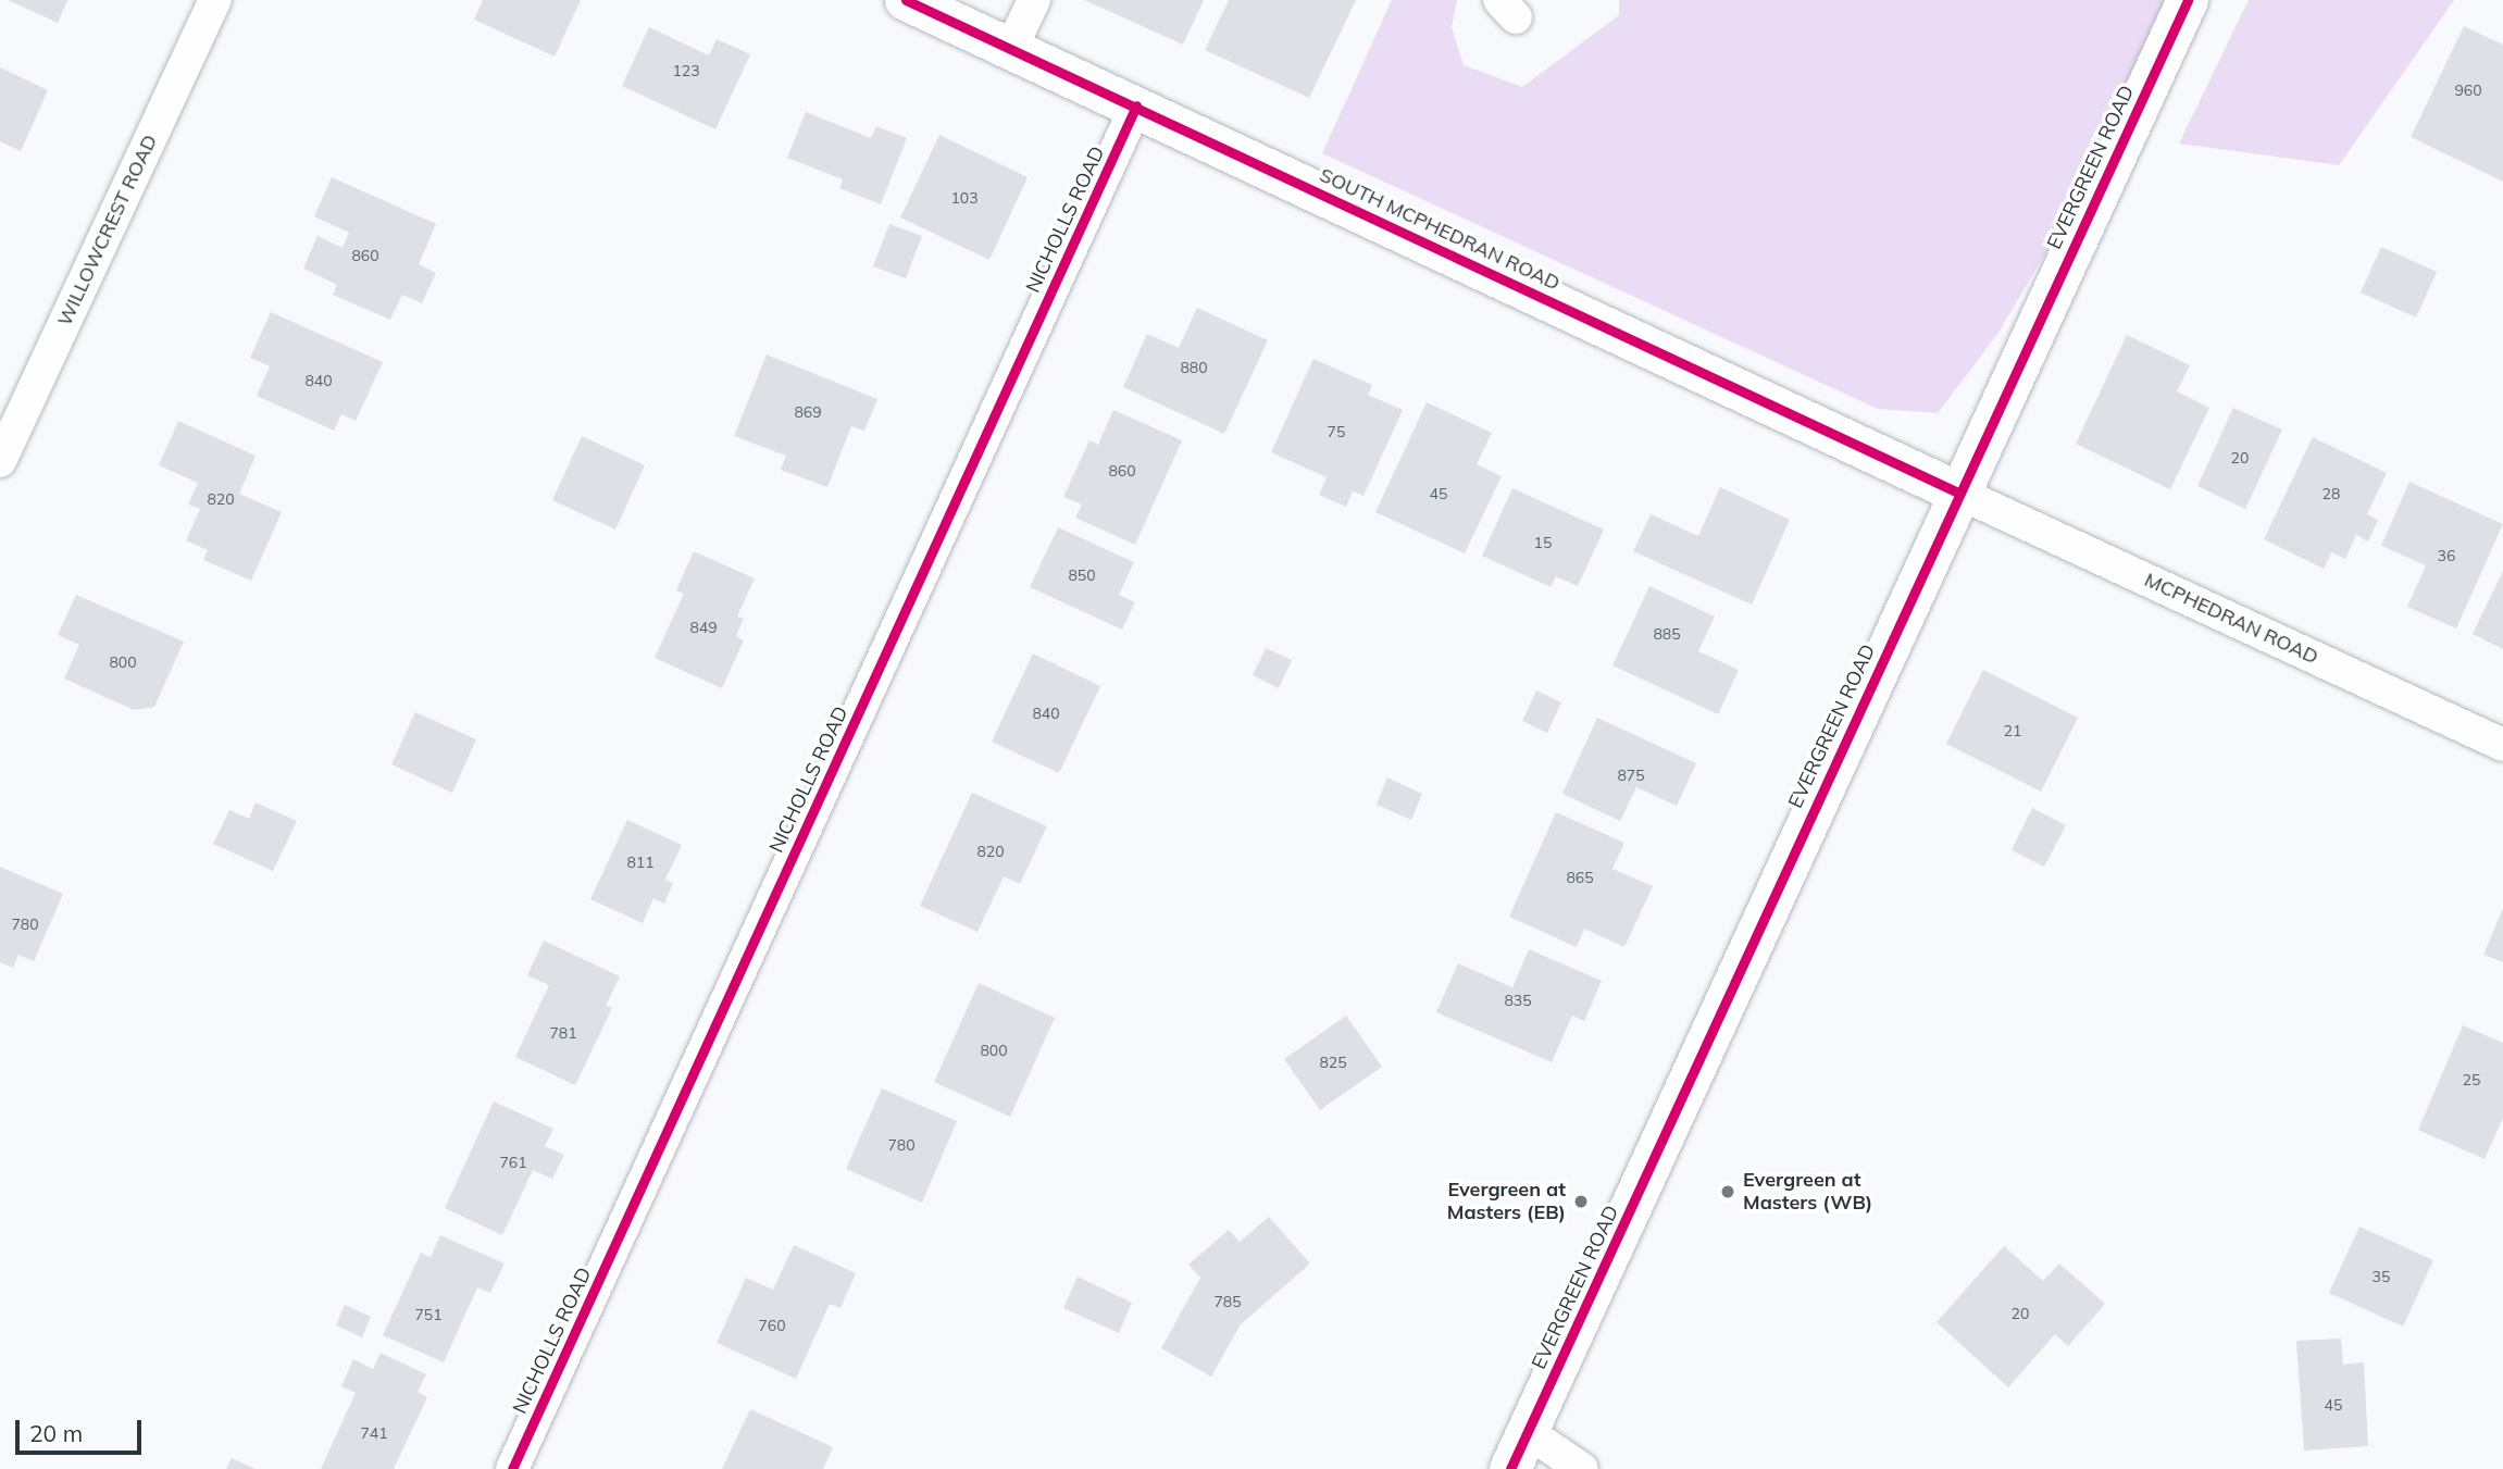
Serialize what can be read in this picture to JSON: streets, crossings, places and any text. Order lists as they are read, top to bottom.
{
  "streets": {
    "street": [
      "EVERGREEN ROAD",
      "NICHOLLS ROAD",
      "SOUTH MCPHEDRAN ROAD",
      "WILLOWCREST ROAD",
      "MCPHEDRAN ROAD"
    ]
  },
  "crossings": [
    ["EVERGREEN ROAD", "SOUTH MCPHEDRAN ROAD"],
    ["EVERGREEN ROAD", "MCPHEDRAN ROAD"],
    ["NICHOLLS ROAD", "SOUTH MCPHEDRAN ROAD"],
    ["SOUTH MCPHEDRAN ROAD", "MCPHEDRAN ROAD"]
  ],
  "places": ["Evergreen at Masters (WB)", "Evergreen at Masters (EB)"],
  "house_numbers": [
    "123",
    "960",
    "103",
    "860",
    "880",
    "840",
    "869",
    "75",
    "20",
    "860",
    "45",
    "28",
    "820",
    "15",
    "36",
    "850",
    "849",
    "885",
    "800",
    "840",
    "21",
    "875",
    "820",
    "811",
    "865",
    "780",
    "835",
    "781",
    "800",
    "825",
    "25",
    "780",
    "761",
    "35",
    "785",
    "20",
    "751",
    "760",
    "45",
    "741"
  ],
  "scale_bar": "20 m"
}
